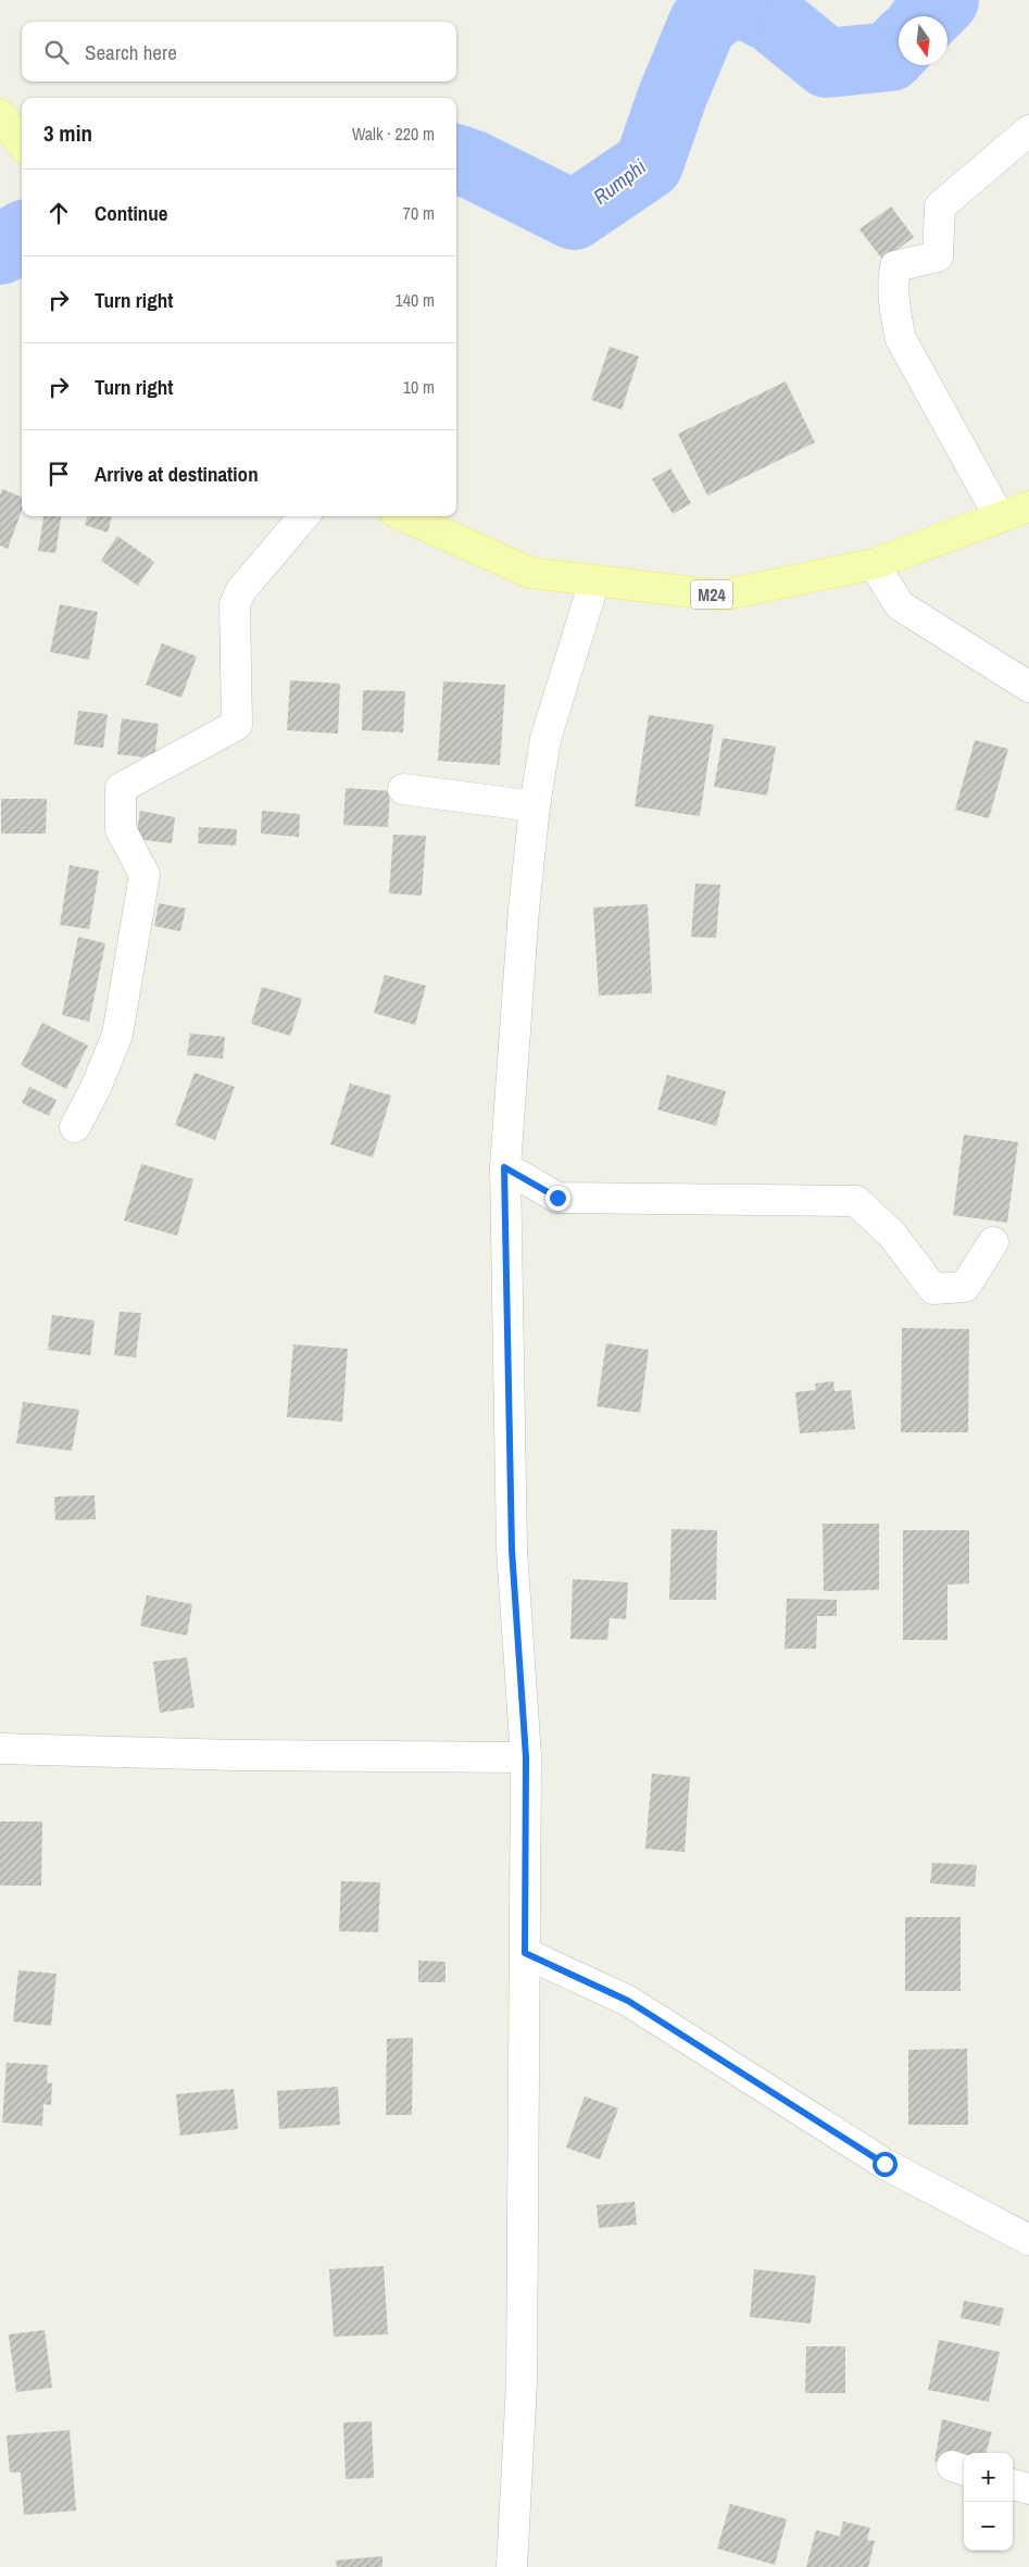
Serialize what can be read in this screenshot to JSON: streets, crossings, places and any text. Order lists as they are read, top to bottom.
{
  "streets": {
    "main road": ["M24"]
  },
  "water": ["Rumphi"],
  "north": "bottom",
  "page": {
    "search": "Search here",
    "heading": ["3 min", "Walk · 220 m"],
    "list": [
      ["Continue", "70 m"],
      ["Turn right", "140 m"],
      ["Turn right", "10 m"],
      "Arrive at destination"
    ],
    "map_buttons": ["+", "−"]
  }
}
